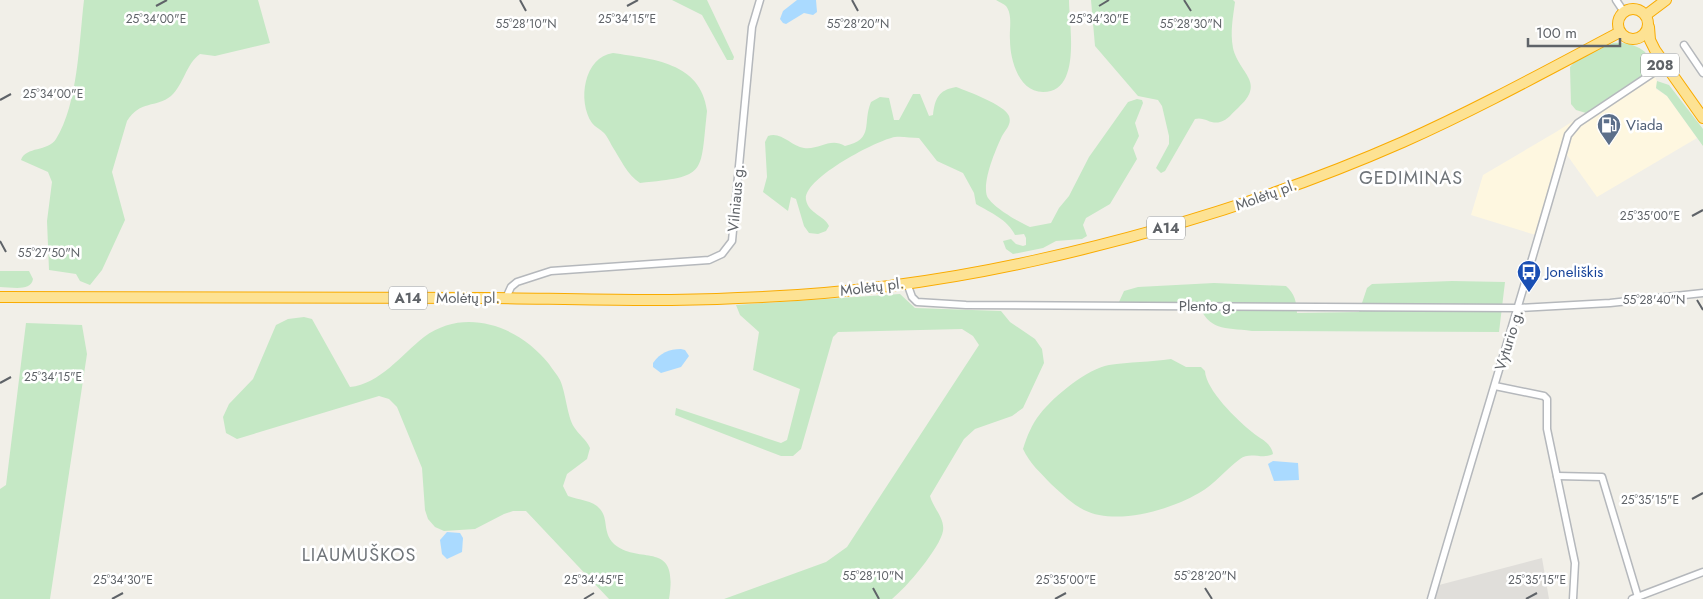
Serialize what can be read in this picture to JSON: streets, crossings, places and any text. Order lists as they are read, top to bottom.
{
  "streets": {
    "highway": ["208", "Molėtų pl.", "A14"],
    "street": ["Vilniaus g.", "Plento g.", "Vyturio g."]
  },
  "crossings": [
    ["208", "Molėtų pl."],
    ["208", "Vyturio g."],
    ["Molėtų pl.", "Vilniaus g."],
    ["Molėtų pl.", "Plento g."],
    ["Plento g.", "Vyturio g."]
  ],
  "districts": ["GEDIMINAS", "LIAUMUŠKOS"],
  "places": {
    "fuel station": ["Viada"],
    "bus stop": ["Joneliškis"]
  },
  "scale_bar": "100 m",
  "coordinates": [
    "25°34'15\"E",
    "25°34'30\"E",
    "25°34'00\"E",
    "55°28'30\"N",
    "55°28'10\"N",
    "55°28'20\"N",
    "25°35'00\"E",
    "55°27'50\"N",
    "55°28'40\"N",
    "25°35'15\"E",
    "25°34'45\"E"
  ]
}
